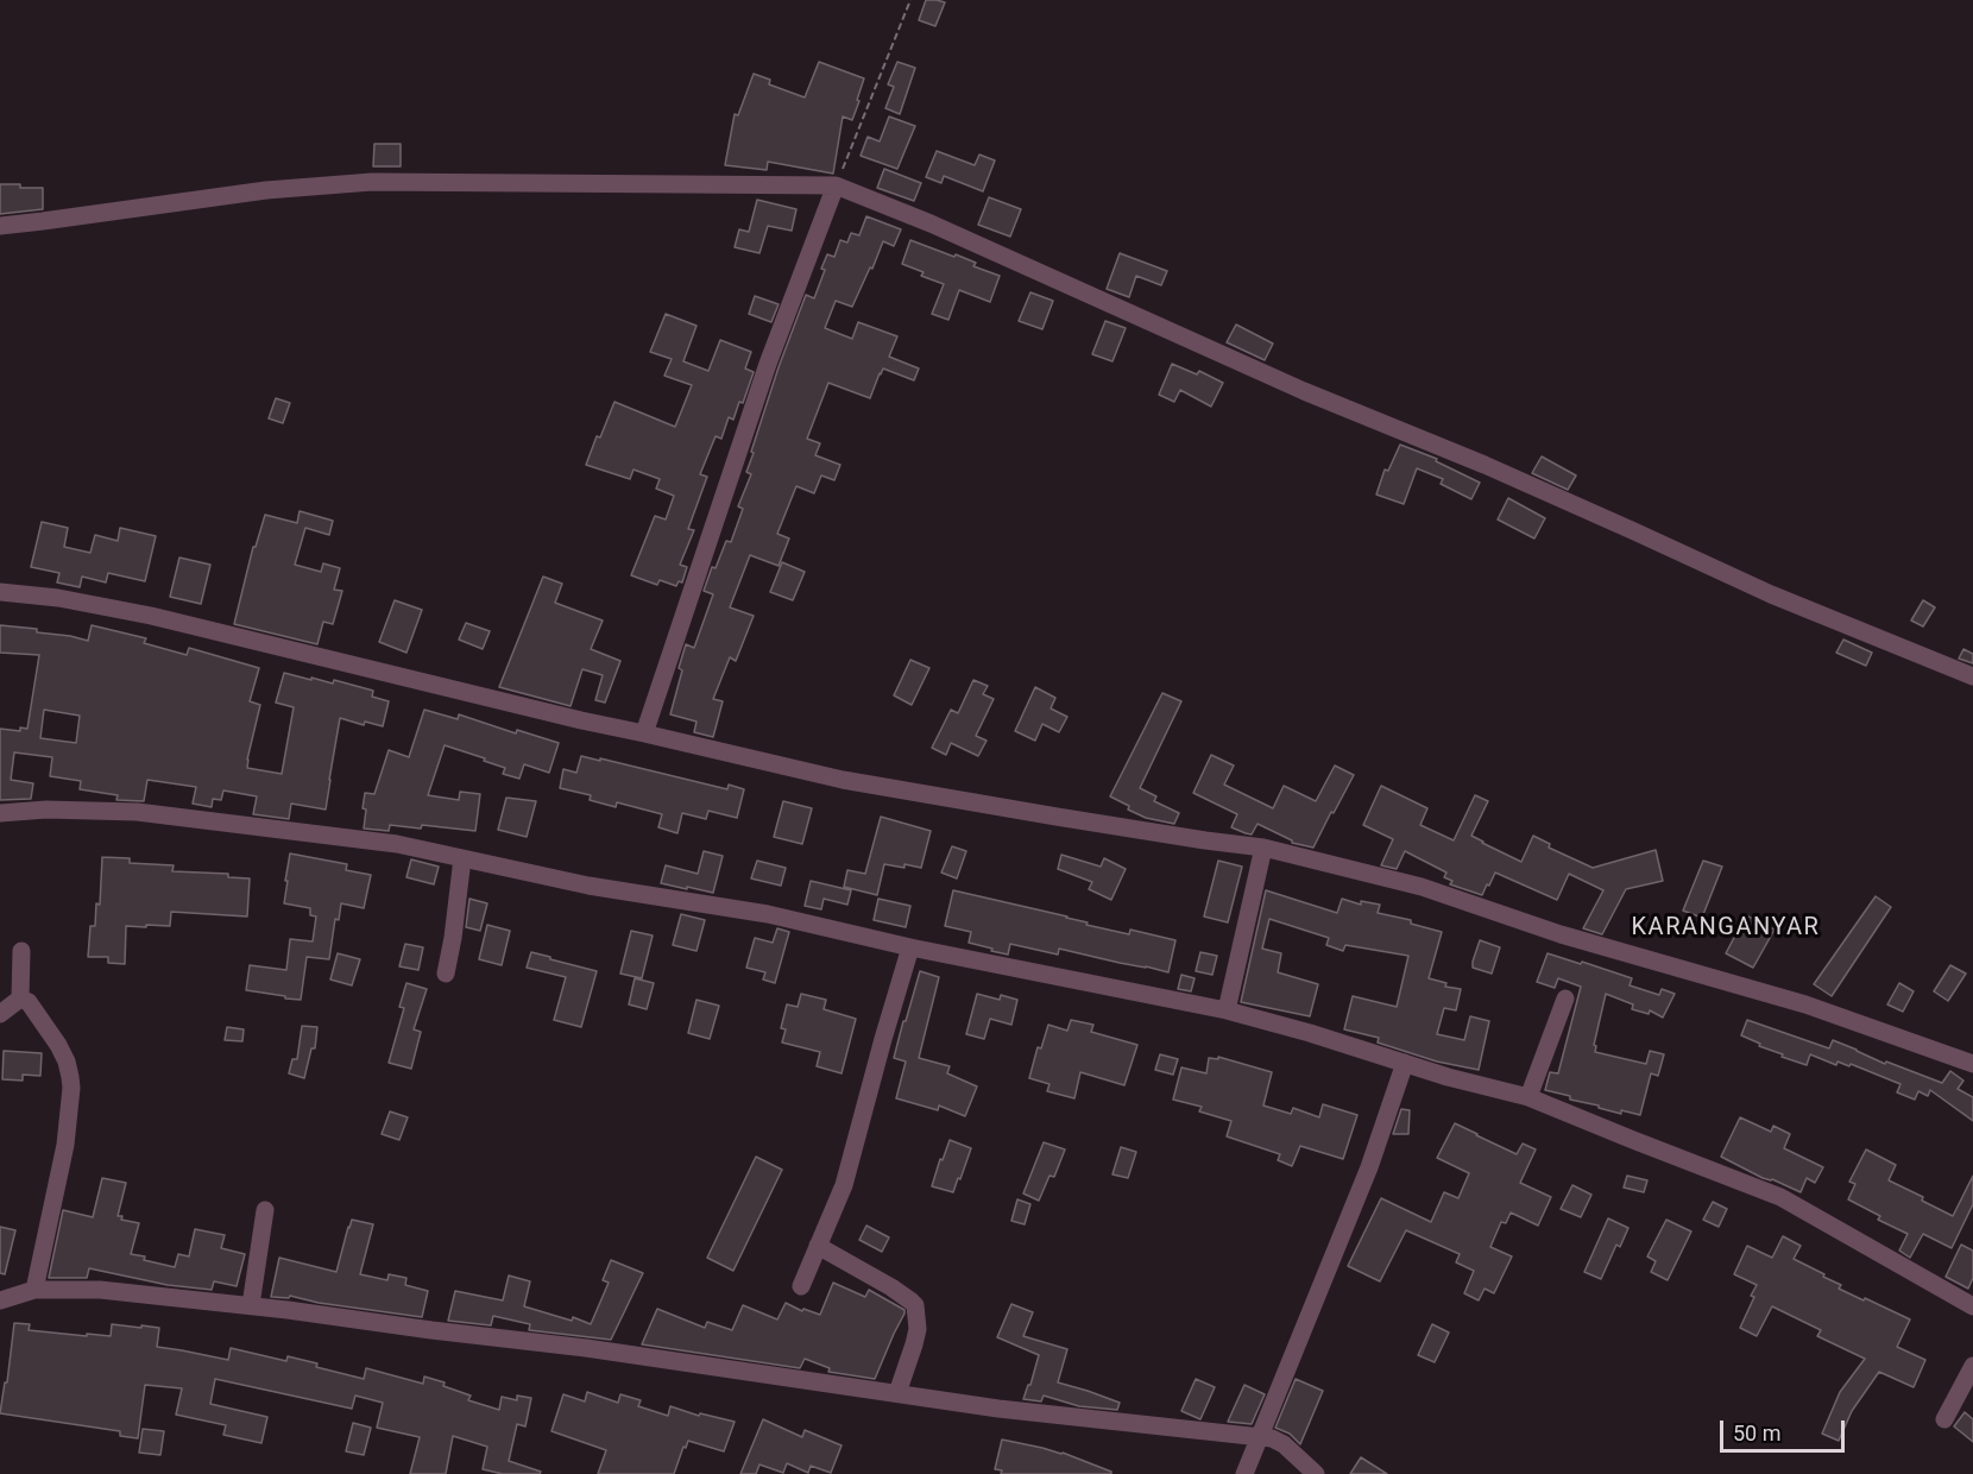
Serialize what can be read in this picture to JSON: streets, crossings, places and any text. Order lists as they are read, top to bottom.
{
  "districts": ["KARANGANYAR"],
  "scale_bar": "50 m"
}
